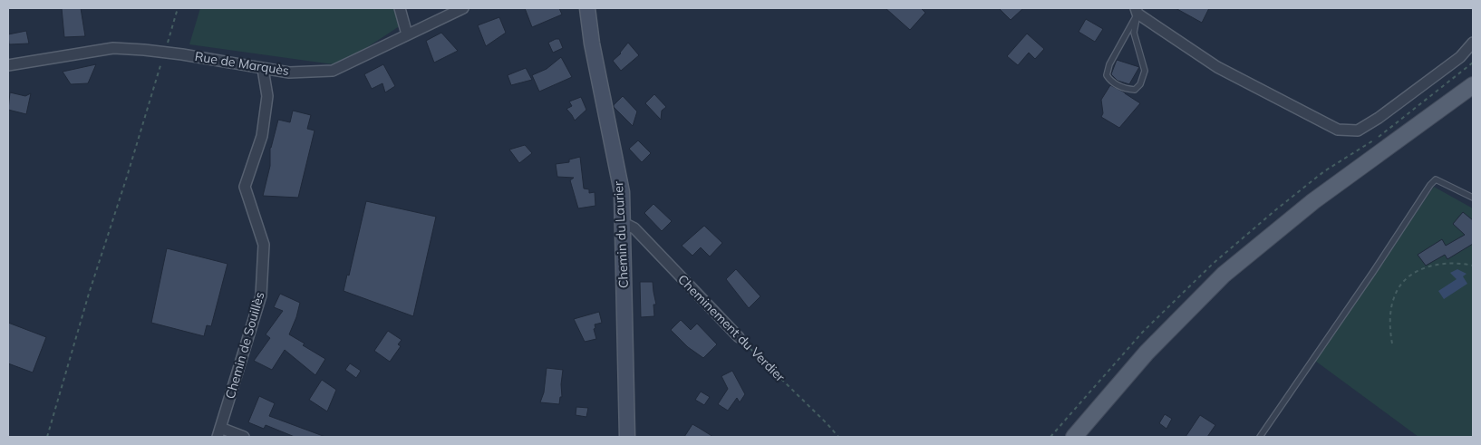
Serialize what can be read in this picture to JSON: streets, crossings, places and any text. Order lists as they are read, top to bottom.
{
  "streets": {
    "street": [
      "Rue de Marquès",
      "Chemin du Laurier",
      "Cheminement du Verdier",
      "Chemin de Souillès"
    ]
  },
  "crossings": [
    ["Rue de Marquès", "Chemin de Souillès"],
    ["Chemin du Laurier", "Cheminement du Verdier"]
  ]
}
